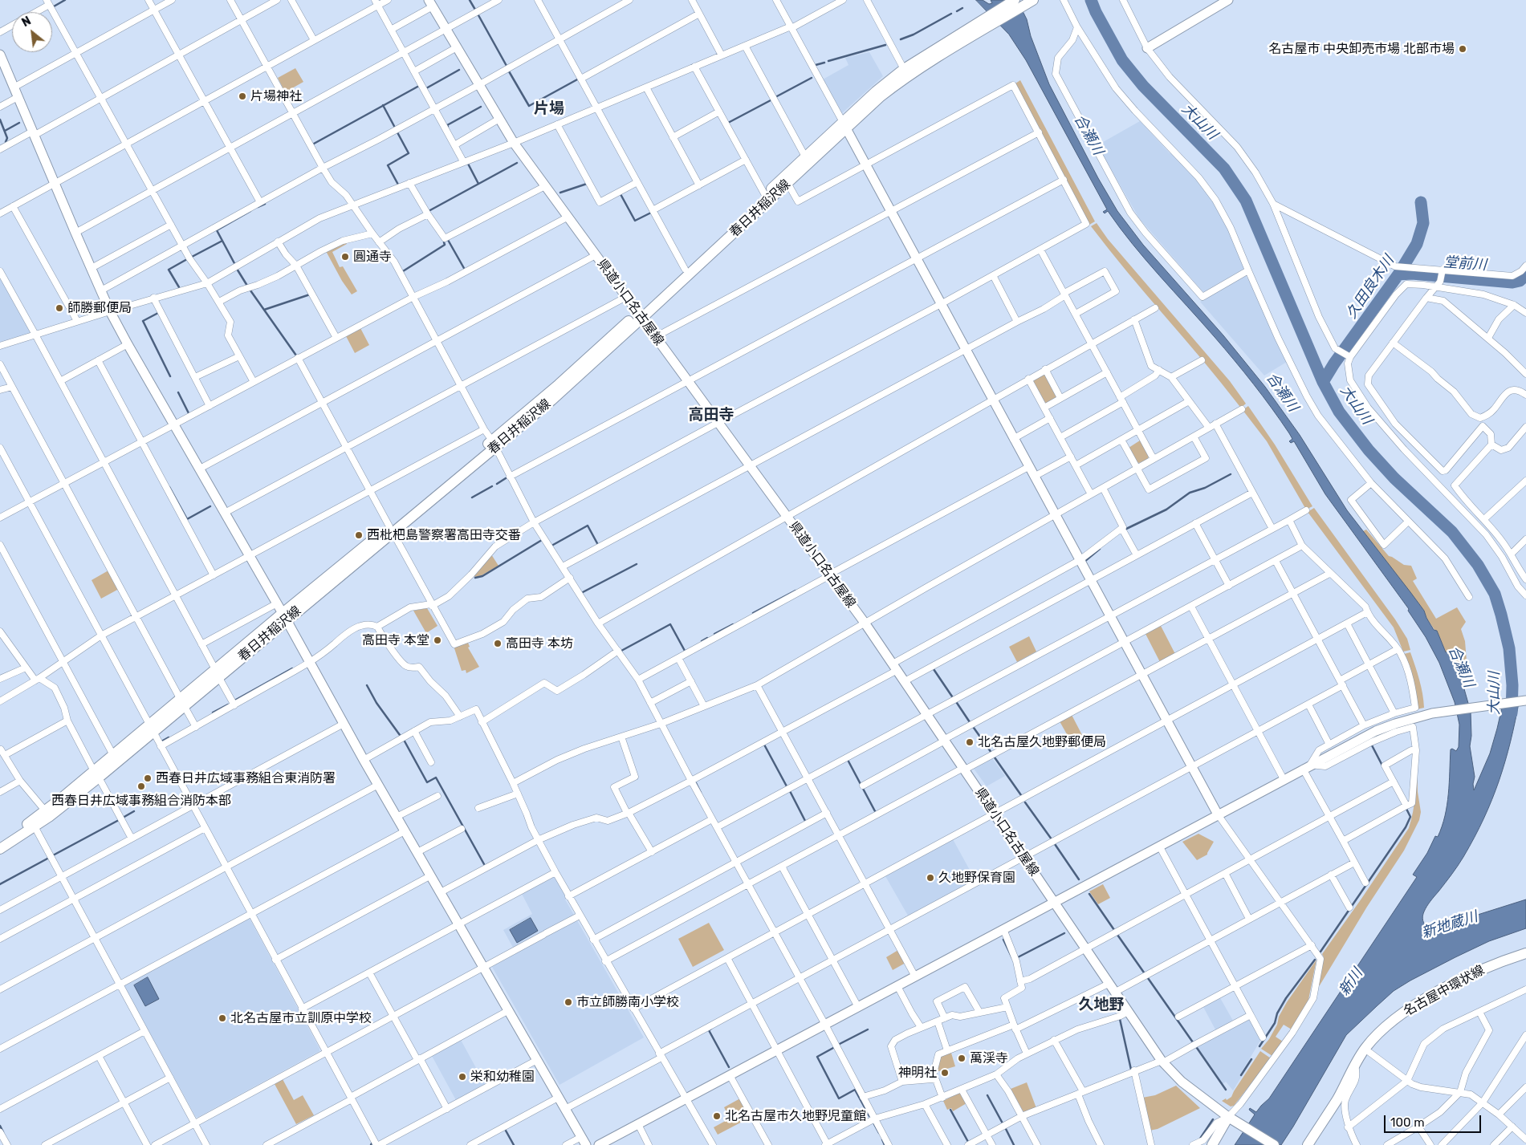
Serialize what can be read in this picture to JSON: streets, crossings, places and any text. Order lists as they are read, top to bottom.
{
  "streets": {
    "main road": ["春日井稲沢線", "名古屋中環状線"],
    "street": ["県道小口名古屋線"]
  },
  "crossings": [
    ["春日井稲沢線", "県道小口名古屋線"]
  ],
  "districts": ["片場", "高田寺", "久地野"],
  "water": [
    "大山川",
    "合瀬川",
    "堂前川",
    "久田良木川",
    "新地蔵川",
    "新川"
  ],
  "places": [
    "名古屋市 中央卸売市場 北部市場",
    "片場神社",
    "圓通寺",
    "師勝郵便局",
    "西枇杷島警察署高田寺交番",
    "高田寺 本堂",
    "高田寺 本坊",
    "北名古屋久地野郵便局",
    "西春日井広域事務組合東消防署",
    "西春日井広域事務組合消防本部",
    "久地野保育園",
    "市立師勝南小学校",
    "北名古屋市立訓原中学校",
    "萬渓寺",
    "神明社",
    "栄和幼稚園",
    "北名古屋市久地野児童館"
  ],
  "scale_bar": "100 m",
  "north": "top left"
}
